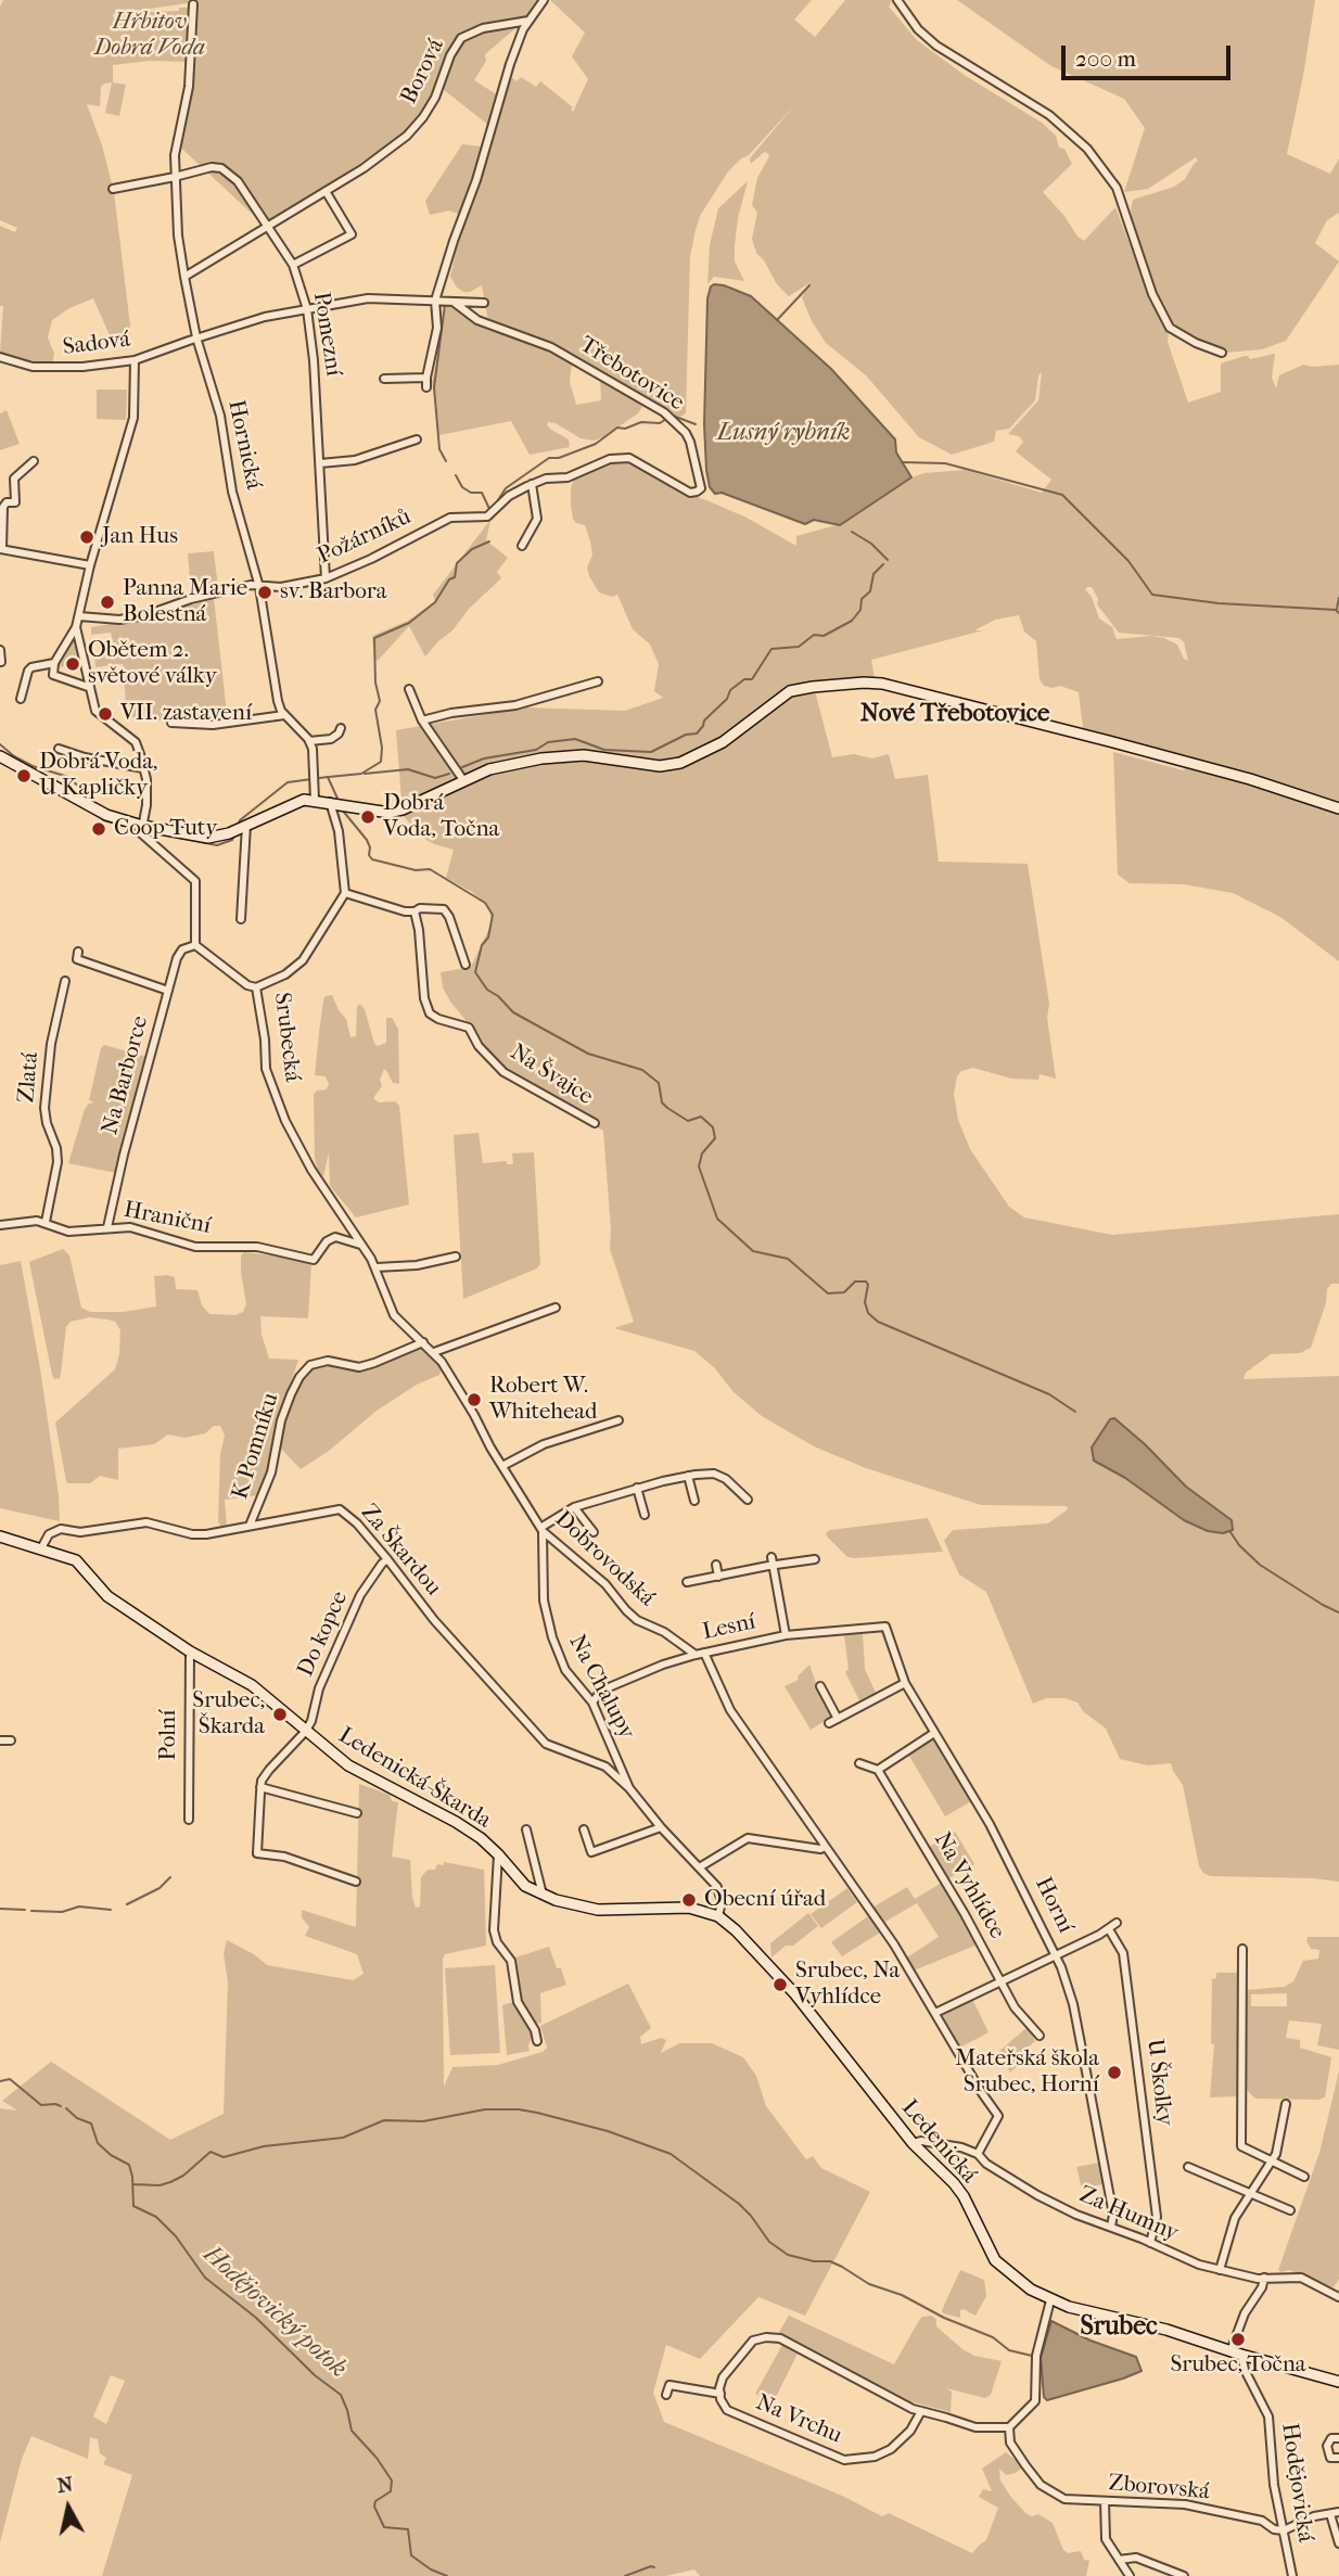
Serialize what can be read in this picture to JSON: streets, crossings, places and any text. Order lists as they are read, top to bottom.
{
  "streets": {
    "main road": ["Ledenická-Škarda", "Ledenická"],
    "street": [
      "Borová",
      "Pomezní",
      "Sadová",
      "Třebotovice",
      "Hornická",
      "Požárníků",
      "Srubecká",
      "Na Barborce",
      "Na Švajce",
      "Zlatá",
      "Hraniční",
      "K Pomníku",
      "Za Škardou",
      "Dobrovodská",
      "Lesní",
      "Do kopce",
      "Na Chalupy",
      "Polní",
      "Na Vyhlídce",
      "Horní",
      "U Školky",
      "Za Humny",
      "Na Vrchu",
      "Hodějovická",
      "Zborovská"
    ]
  },
  "crossings": [
    ["Borová", "Pomezní"],
    ["Borová", "Hornická"],
    ["Pomezní", "Sadová"],
    ["Pomezní", "Hornická"],
    ["Pomezní", "Požárníků"],
    ["Sadová", "Třebotovice"],
    ["Sadová", "Hornická"],
    ["Třebotovice", "Požárníků"],
    ["Hornická", "Požárníků"],
    ["Srubecká", "Dobrovodská"],
    ["Na Barborce", "Hraniční"],
    ["Zlatá", "Hraniční"],
    ["Hraniční", "Dobrovodská"],
    ["K Pomníku", "Za Škardou"],
    ["K Pomníku", "Dobrovodská"],
    ["Za Škardou", "Do kopce"],
    ["Za Škardou", "Na Chalupy"],
    ["Za Škardou", "Ledenická-Škarda"],
    ["Dobrovodská", "Lesní"],
    ["Dobrovodská", "Na Chalupy"],
    ["Lesní", "Na Chalupy"],
    ["Lesní", "Horní"],
    ["Do kopce", "Ledenická-Škarda"],
    ["Na Chalupy", "Ledenická-Škarda"],
    ["Na Chalupy", "Ledenická"],
    ["Polní", "Ledenická-Škarda"],
    ["Ledenická-Škarda", "Ledenická"],
    ["Horní", "Za Humny"],
    ["U Školky", "Za Humny"],
    ["Ledenická", "Za Humny"],
    ["Ledenická", "Hodějovická"],
    ["Hodějovická", "Zborovská"]
  ],
  "districts": ["Nové Třebotovice", "Srubec"],
  "water": ["Lusný rybník", "Hodějovický potok"],
  "parks": ["Hřbitov Dobrá Voda"],
  "places": [
    "Jan Hus",
    "sv. Barbora",
    "Panna Marie Bolestná",
    "Obětem 2. světové války",
    "VII. zastavení",
    "Dobrá Voda, U Kapličky",
    "Dobrá Voda, Točna",
    "Coop Tuty",
    "Robert W. Whitehead",
    "Srubec, Škarda",
    "Obecní úřad",
    "Srubec, Na Vyhlídce",
    "Mateřská škola Srubec, Horní",
    "Srubec, Točna"
  ],
  "scale_bar": "200 m",
  "north": "top"
}
